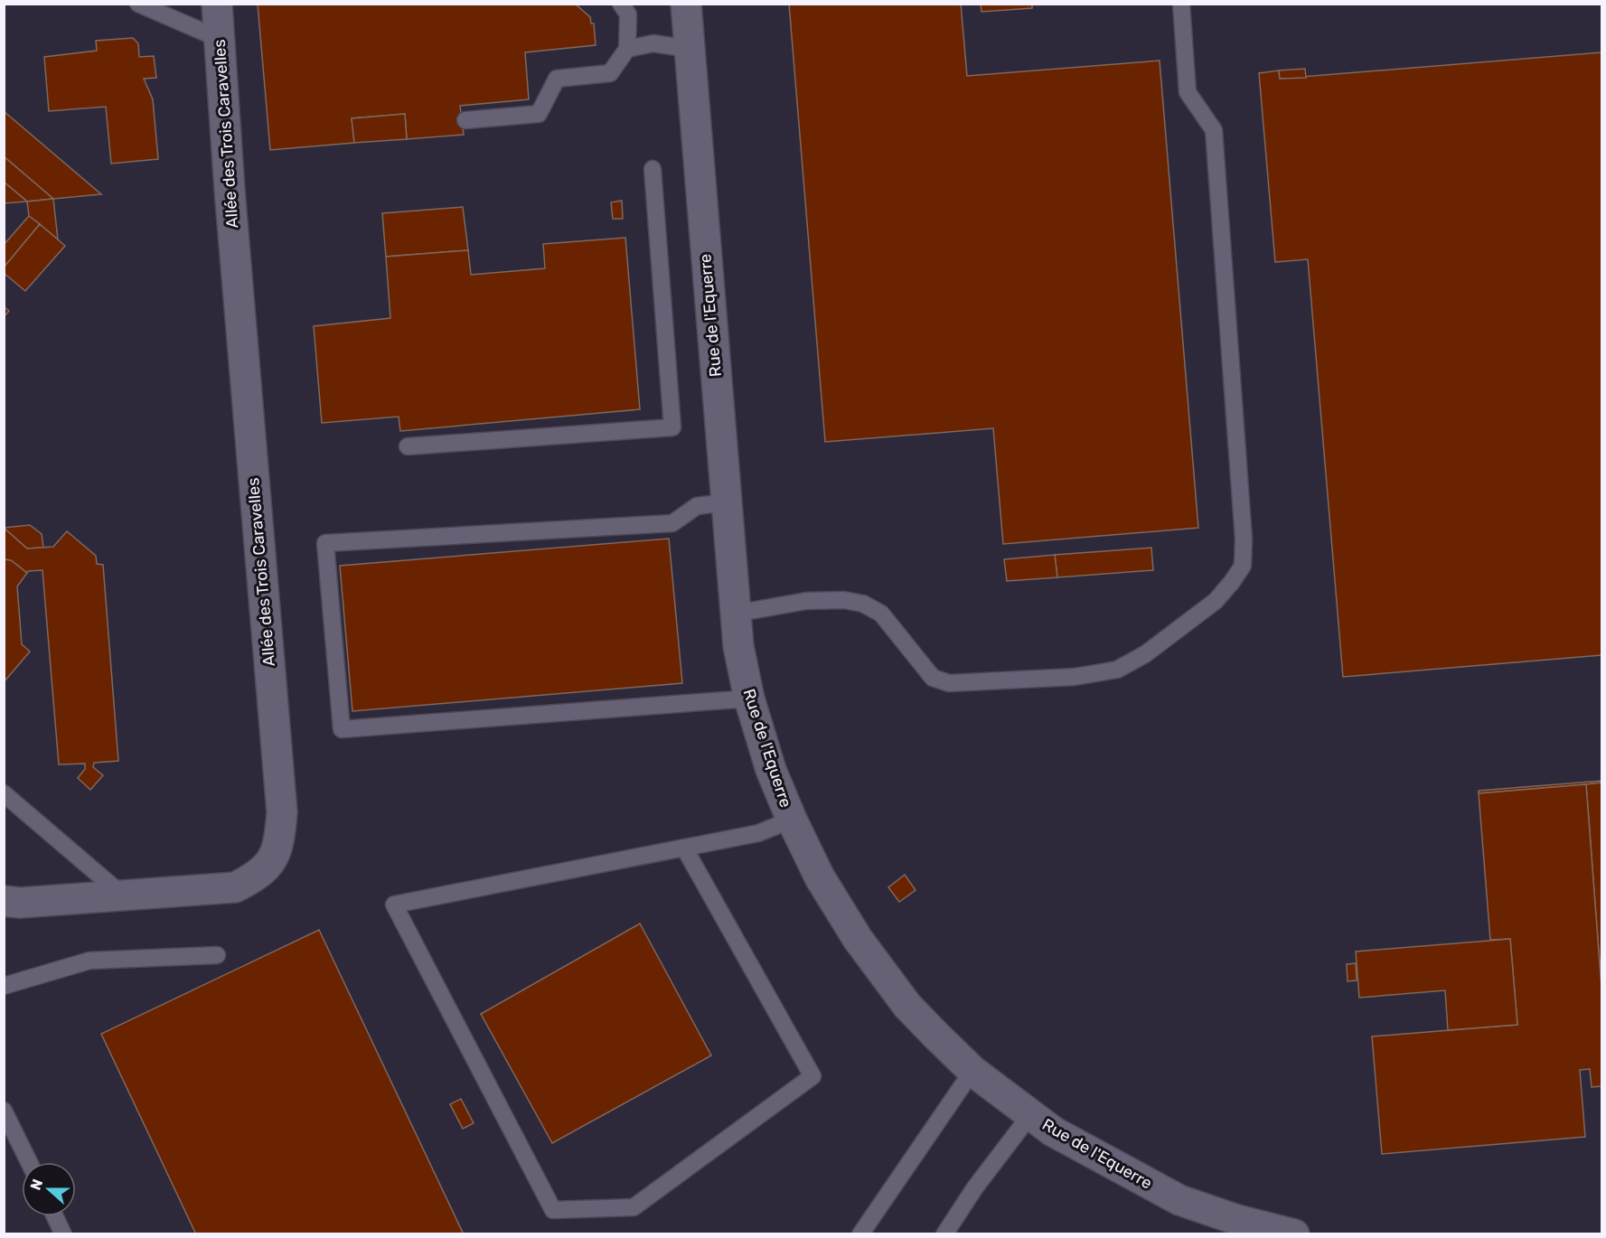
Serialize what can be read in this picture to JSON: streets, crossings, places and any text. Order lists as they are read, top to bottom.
{
  "streets": {
    "street": ["Allée des Trois Caravelles", "Rue de l'Equerre"]
  },
  "north": "left"
}
